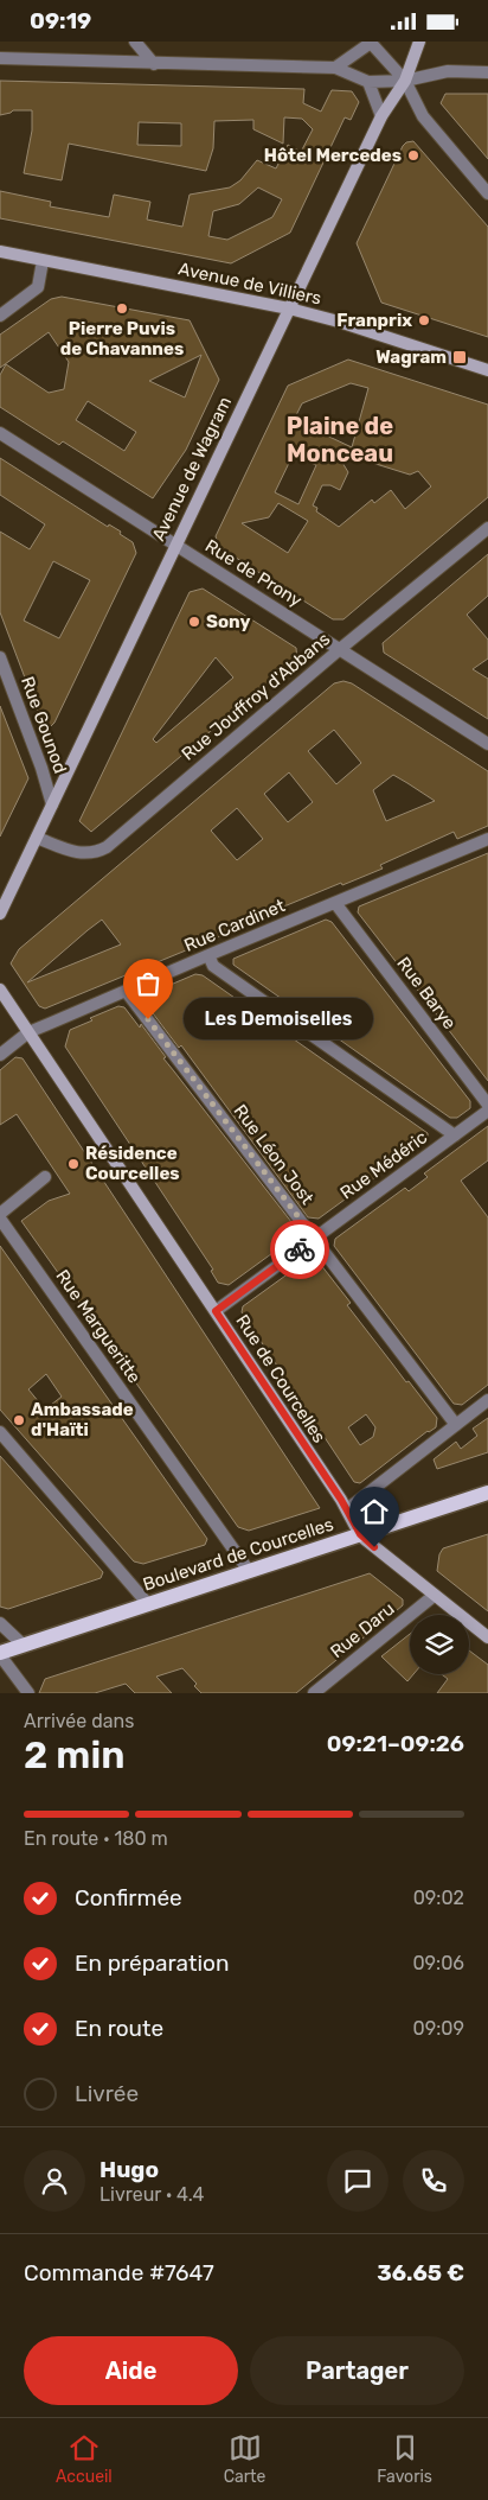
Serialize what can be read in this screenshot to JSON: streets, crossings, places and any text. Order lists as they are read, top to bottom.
{
  "streets": {
    "main road": [
      "Avenue de Villiers",
      "Avenue de Wagram",
      "Rue de Courcelles",
      "Boulevard de Courcelles"
    ],
    "street": [
      "Rue de Prony",
      "Rue Jouffroy d'Abbans",
      "Rue Gounod",
      "Rue Cardinet",
      "Rue Barye",
      "Rue Léon Jost",
      "Rue Médéric",
      "Rue Margueritte",
      "Rue Daru"
    ]
  },
  "crossings": [
    ["Avenue de Villiers", "Avenue de Wagram"],
    ["Avenue de Wagram", "Rue de Prony"],
    ["Avenue de Wagram", "Rue Jouffroy d'Abbans"],
    ["Avenue de Wagram", "Rue Gounod"],
    ["Rue de Prony", "Rue Jouffroy d'Abbans"],
    ["Rue Cardinet", "Rue Barye"],
    ["Rue Cardinet", "Rue Léon Jost"],
    ["Rue Cardinet", "Rue de Courcelles"],
    ["Rue Léon Jost", "Rue Médéric"],
    ["Rue Médéric", "Rue de Courcelles"],
    ["Rue Margueritte", "Boulevard de Courcelles"],
    ["Rue de Courcelles", "Boulevard de Courcelles"],
    ["Rue de Courcelles", "Rue Daru"]
  ],
  "districts": ["Plaine de Monceau"],
  "places": {
    "other": [
      "Hôtel Mercedes",
      "Pierre Puvis de Chavannes",
      "Franprix",
      "Sony",
      "Les Demoiselles",
      "Résidence Courcelles",
      "Ambassade d'Haïti"
    ],
    "transit": ["Wagram"]
  },
  "page": {
    "status": "09:19",
    "bubble": "Les Demoiselles",
    "heading": ["2 min", "Arrivée dans", "09:21–09:26"],
    "panel": [
      "Hugo",
      "Livreur · 4.4",
      "Commande #7647",
      "36.65 €"
    ],
    "bar": "En route · 180 m",
    "list": [
      ["Confirmée", "09:02"],
      ["En préparation", "09:06"],
      ["En route", "09:09"],
      "Livrée"
    ],
    "buttons": ["Aide", "Partager"],
    "tabs": ["Accueil", "Carte", "Favoris"]
  }
}
